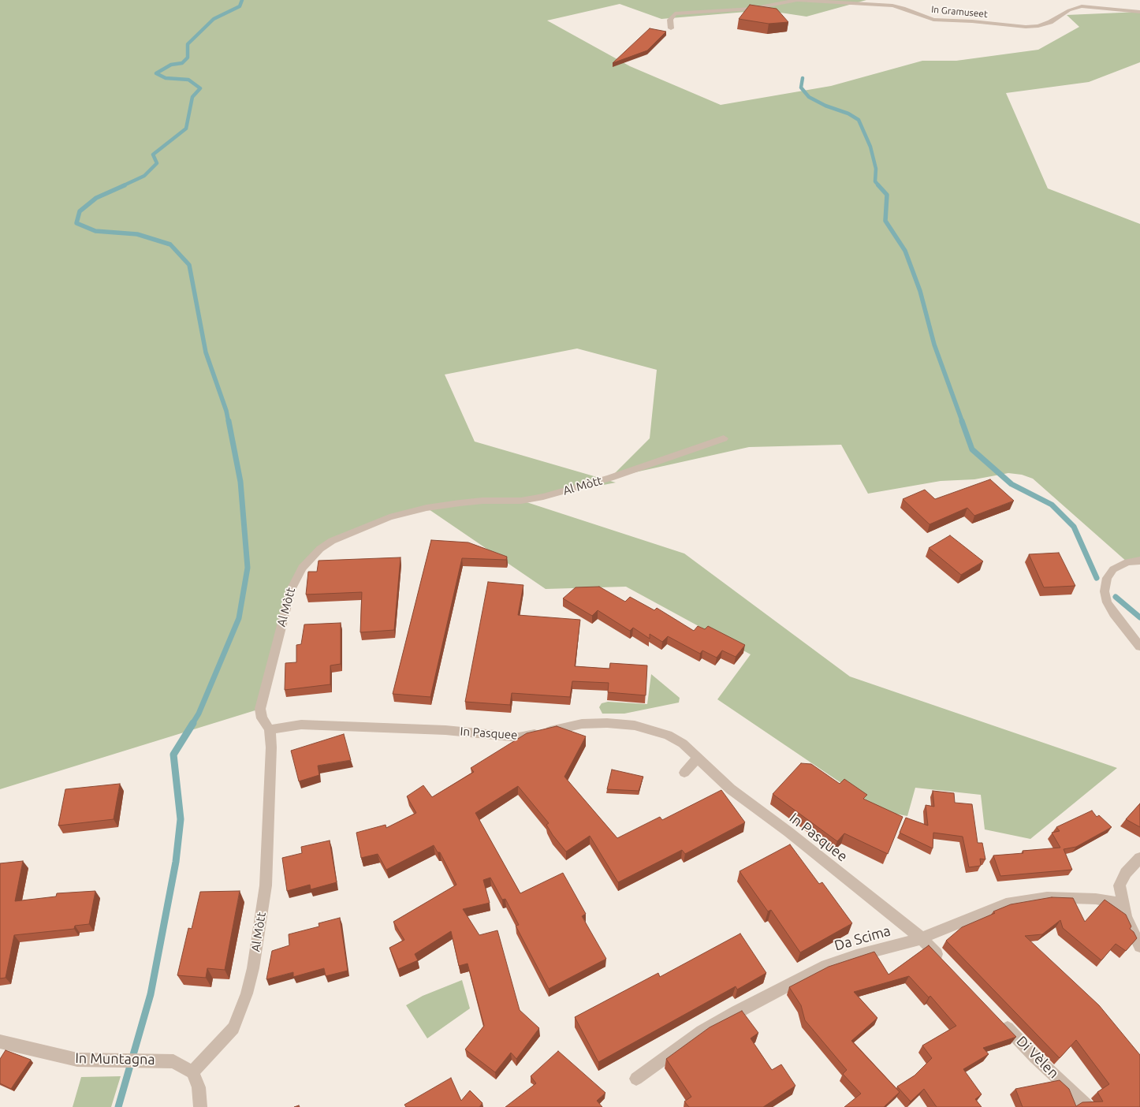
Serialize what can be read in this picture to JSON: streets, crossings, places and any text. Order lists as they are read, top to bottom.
{
  "streets": {
    "street": [
      "In Gramuseet",
      "Al Mòtt",
      "In Pasquee",
      "Da Scima",
      "Di Vèlen",
      "In Muntagna"
    ]
  },
  "crossings": [
    ["Al Mòtt", "In Pasquee"],
    ["Al Mòtt", "In Muntagna"],
    ["In Pasquee", "Da Scima"]
  ]
}
